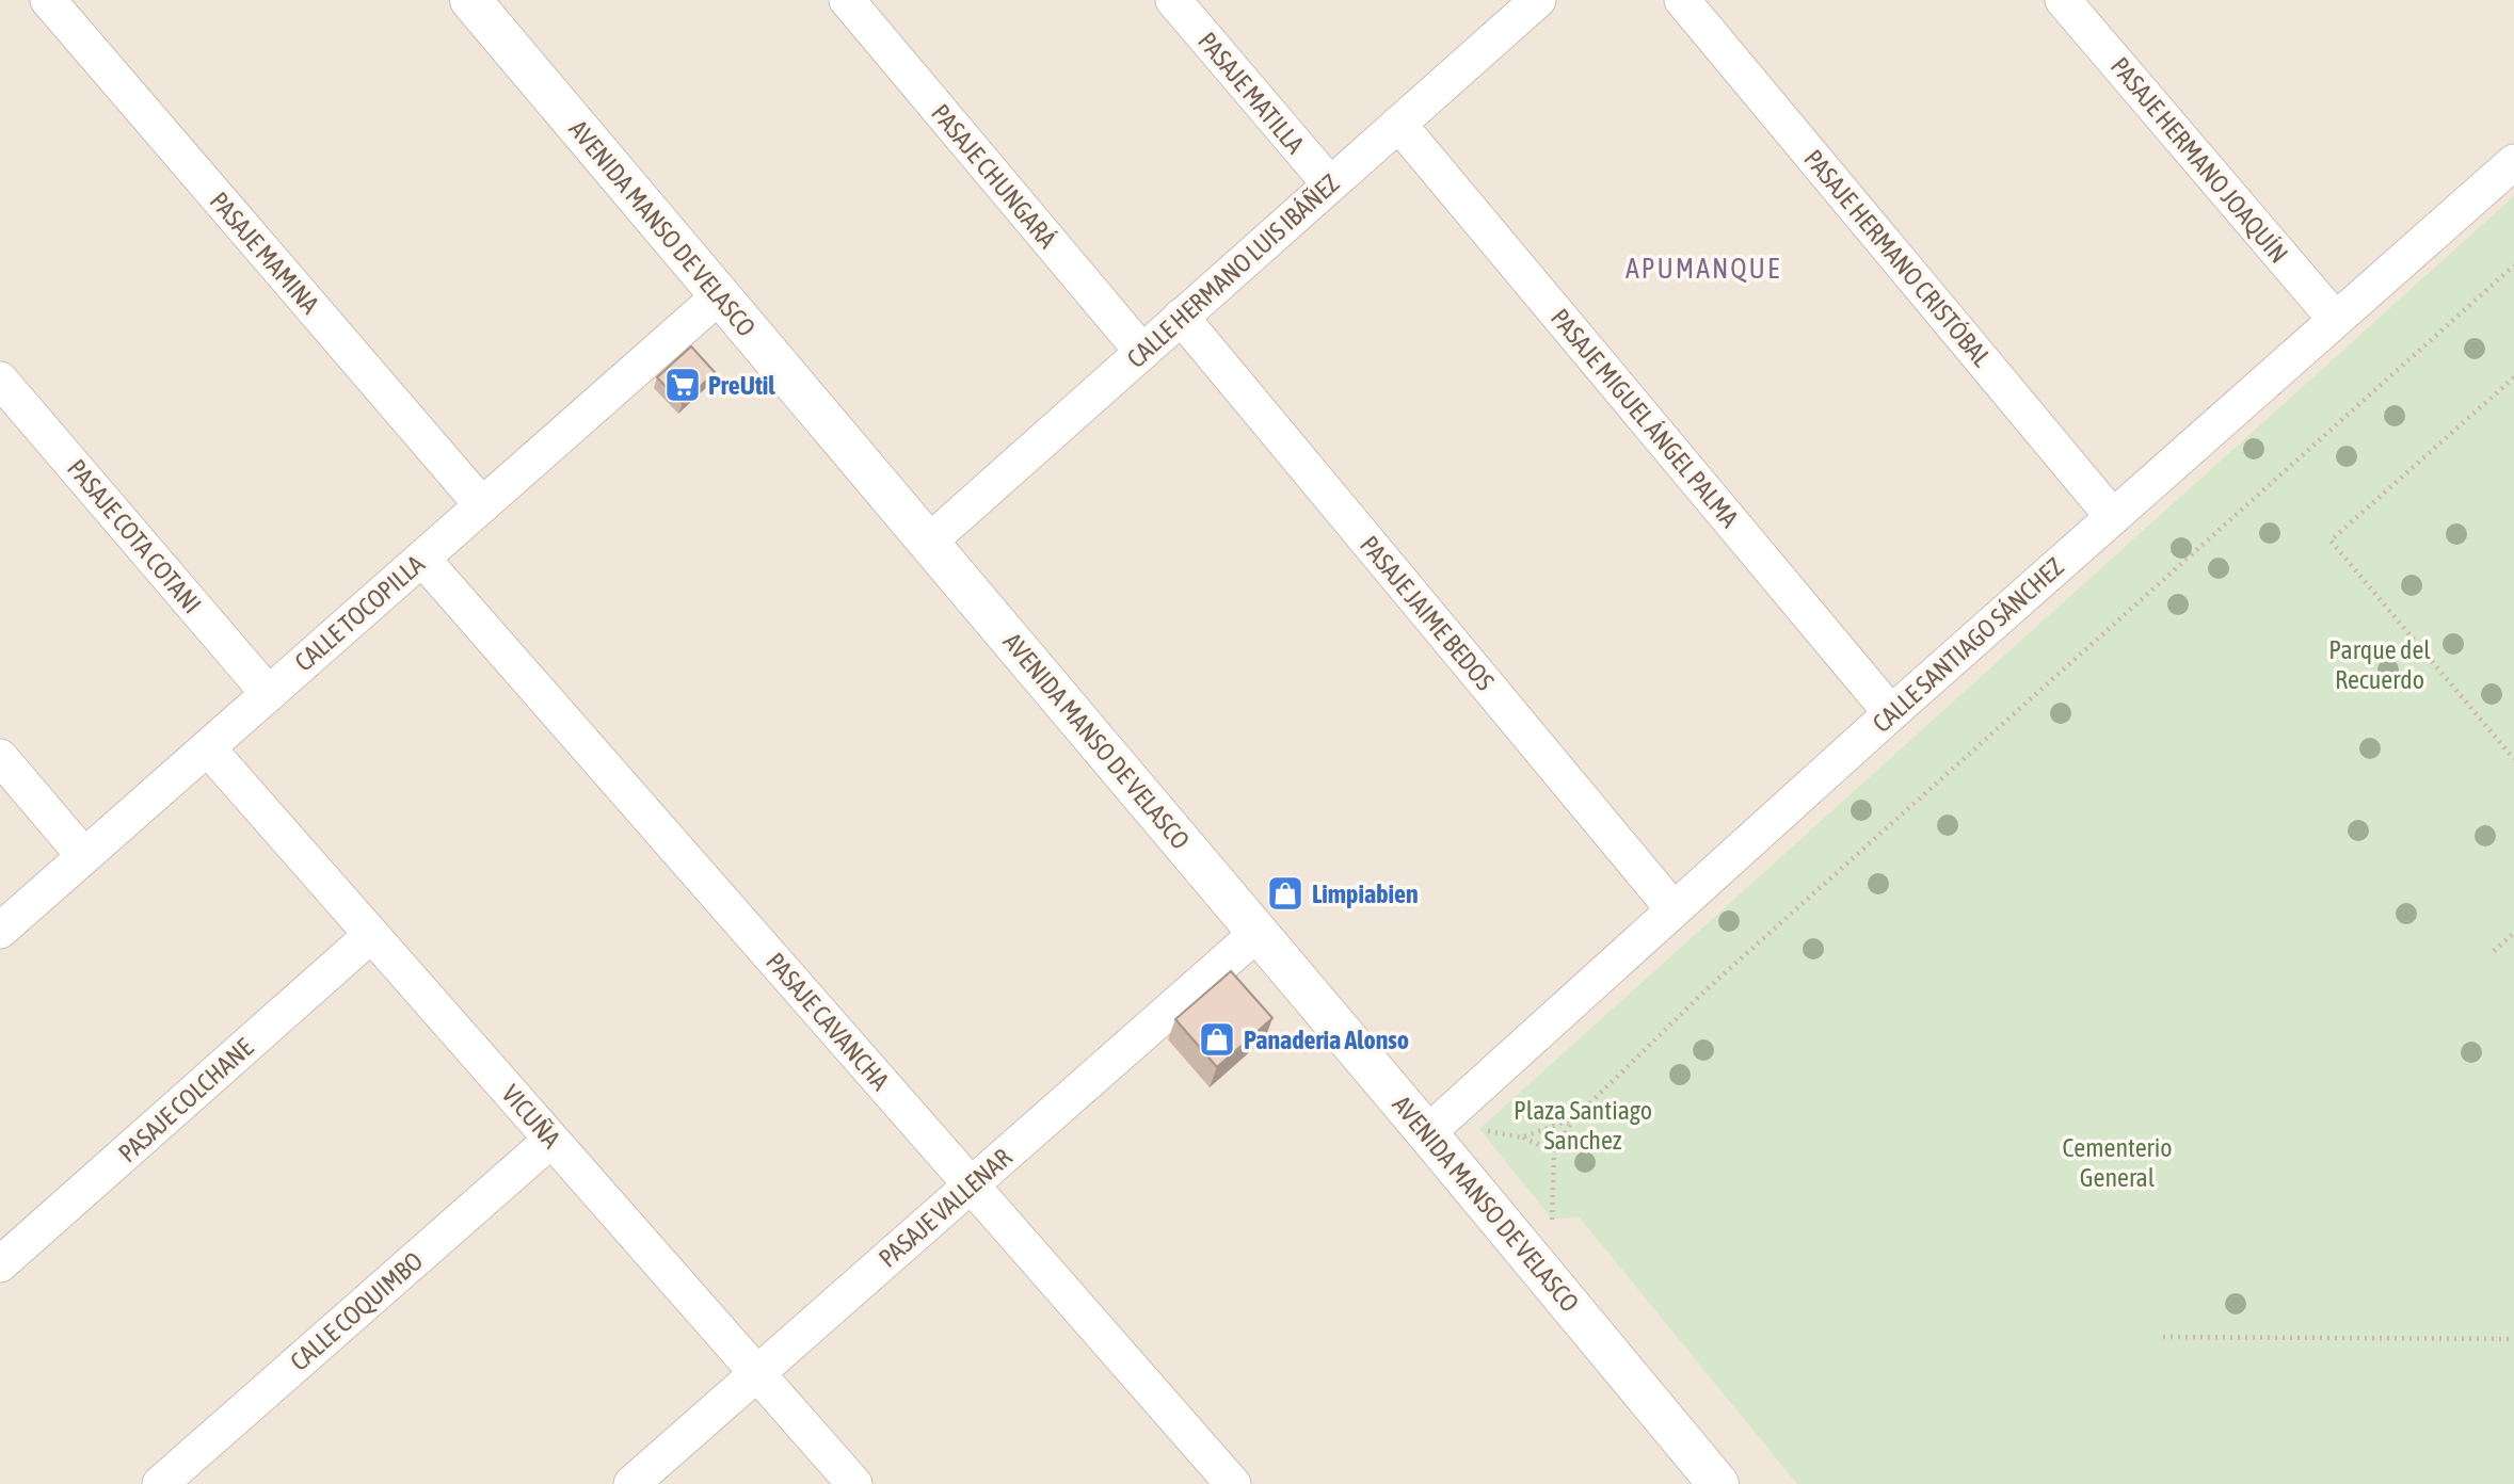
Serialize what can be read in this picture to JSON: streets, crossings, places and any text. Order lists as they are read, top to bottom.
{
  "streets": {
    "street": [
      "PASAJE MATILLA",
      "PASAJE HERMANO JOAQUÍN",
      "PASAJE CHUNGARÁ",
      "AVENIDA MANSO DE VELASCO",
      "PASAJE MAMINA",
      "PASAJE HERMANO CRISTÓBAL",
      "CALLE HERMANO LUIS IBÁÑEZ",
      "PASAJE MIGUEL ÁNGEL PALMA",
      "PASAJE COTA COTANI",
      "CALLE TOCOPILLA",
      "PASAJE JAIME BEDOS",
      "CALLE SANTIAGO SÁNCHEZ",
      "PASAJE CAVANCHA",
      "PASAJE COLCHANE",
      "VICUÑA",
      "PASAJE VALLENAR",
      "CALLE COQUIMBO"
    ]
  },
  "crossings": [
    ["PASAJE MATILLA", "CALLE HERMANO LUIS IBÁÑEZ"],
    ["PASAJE HERMANO JOAQUÍN", "CALLE SANTIAGO SÁNCHEZ"],
    ["PASAJE CHUNGARÁ", "CALLE HERMANO LUIS IBÁÑEZ"],
    ["AVENIDA MANSO DE VELASCO", "CALLE HERMANO LUIS IBÁÑEZ"],
    ["AVENIDA MANSO DE VELASCO", "CALLE TOCOPILLA"],
    ["AVENIDA MANSO DE VELASCO", "CALLE SANTIAGO SÁNCHEZ"],
    ["AVENIDA MANSO DE VELASCO", "PASAJE VALLENAR"],
    ["PASAJE MAMINA", "CALLE TOCOPILLA"],
    ["PASAJE HERMANO CRISTÓBAL", "CALLE SANTIAGO SÁNCHEZ"],
    ["CALLE HERMANO LUIS IBÁÑEZ", "PASAJE MIGUEL ÁNGEL PALMA"],
    ["CALLE HERMANO LUIS IBÁÑEZ", "PASAJE JAIME BEDOS"],
    ["PASAJE MIGUEL ÁNGEL PALMA", "CALLE SANTIAGO SÁNCHEZ"],
    ["PASAJE COTA COTANI", "CALLE TOCOPILLA"],
    ["CALLE TOCOPILLA", "PASAJE CAVANCHA"],
    ["CALLE TOCOPILLA", "VICUÑA"],
    ["PASAJE JAIME BEDOS", "CALLE SANTIAGO SÁNCHEZ"],
    ["PASAJE CAVANCHA", "PASAJE VALLENAR"],
    ["PASAJE COLCHANE", "VICUÑA"],
    ["VICUÑA", "PASAJE VALLENAR"],
    ["VICUÑA", "CALLE COQUIMBO"]
  ],
  "districts": ["APUMANQUE"],
  "parks": ["Parque del Recuerdo", "Plaza Santiago Sanchez", "Cementerio General"],
  "places": {
    "supermarket": ["PreUtil"],
    "shop": ["Limpiabien", "Panaderia Alonso"]
  }
}
